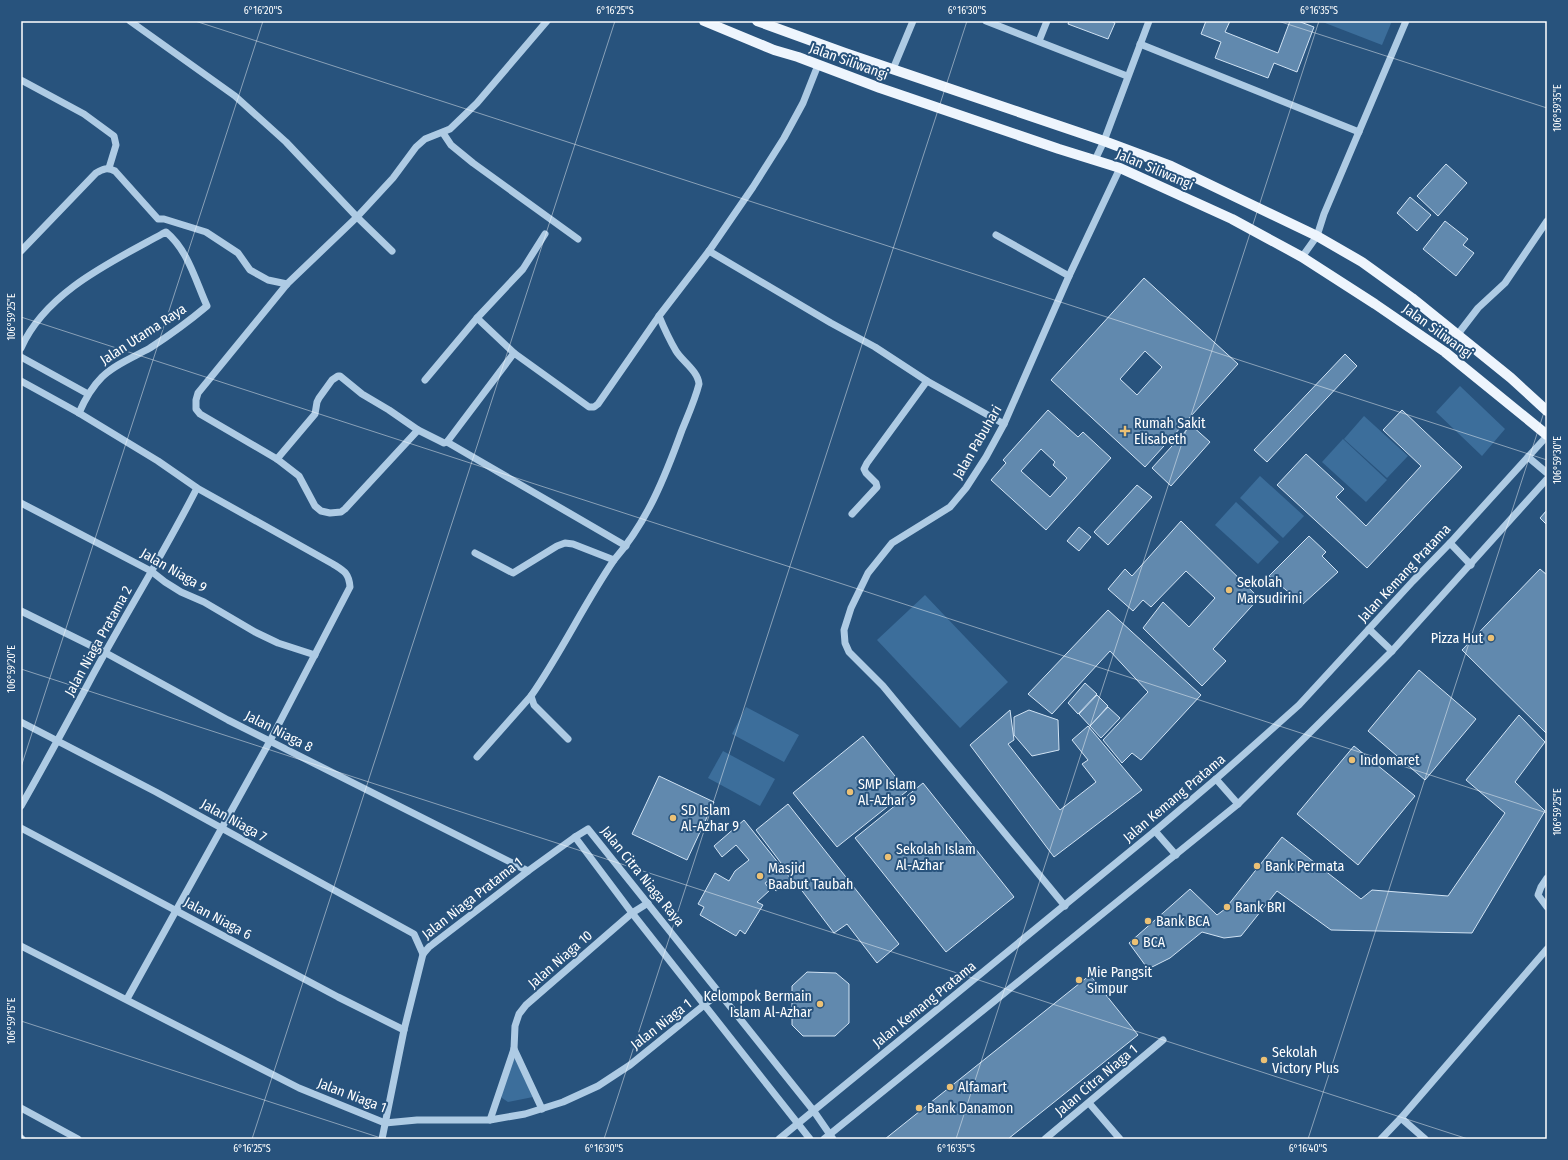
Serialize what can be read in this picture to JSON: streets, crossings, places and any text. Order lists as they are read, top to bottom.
{
  "streets": {
    "main road": ["Jalan Siliwangi"],
    "street": [
      "Jalan Utama Raya",
      "Jalan Pabuhari",
      "Jalan Niaga 9",
      "Jalan Kemang Pratama",
      "Jalan Niaga Pratama 2",
      "Jalan Niaga 8",
      "Jalan Niaga 7",
      "Jalan Citra Niaga Raya",
      "Jalan Niaga Pratama 1",
      "Jalan Niaga 6",
      "Jalan Niaga 10",
      "Jalan Niaga 1",
      "Jalan Citra Niaga 1"
    ]
  },
  "crossings": [
    ["Jalan Siliwangi", "Jalan Pabuhari"],
    ["Jalan Siliwangi", "Jalan Kemang Pratama"],
    ["Jalan Pabuhari", "Jalan Kemang Pratama"],
    ["Jalan Niaga 9", "Jalan Niaga Pratama 2"],
    ["Jalan Kemang Pratama", "Jalan Citra Niaga Raya"],
    ["Jalan Niaga Pratama 2", "Jalan Niaga 8"],
    ["Jalan Niaga Pratama 2", "Jalan Niaga 7"],
    ["Jalan Niaga 8", "Jalan Niaga Pratama 1"],
    ["Jalan Niaga 7", "Jalan Niaga Pratama 1"],
    ["Jalan Citra Niaga Raya", "Jalan Niaga Pratama 1"],
    ["Jalan Citra Niaga Raya", "Jalan Niaga 10"],
    ["Jalan Citra Niaga Raya", "Jalan Niaga 1"],
    ["Jalan Niaga Pratama 1", "Jalan Niaga 6"],
    ["Jalan Niaga Pratama 1", "Jalan Niaga 1"],
    ["Jalan Niaga 10", "Jalan Niaga 1"]
  ],
  "places": {
    "health": ["Rumah Sakit Elisabeth"],
    "other": [
      "Sekolah Marsudirini",
      "Pizza Hut",
      "Indomaret",
      "SMP Islam Al-Azhar 9",
      "SD Islam Al-Azhar 9",
      "Sekolah Islam Al-Azhar",
      "Bank Permata",
      "Masjid Baabut Taubah",
      "Bank BRI",
      "Bank BCA",
      "BCA",
      "Mie Pangsit Simpur",
      "Kelompok Bermain Islam Al-Azhar",
      "Sekolah Victory Plus",
      "Alfamart",
      "Bank Danamon"
    ]
  },
  "coordinates": [
    "6°16'20\"S",
    "6°16'25\"S",
    "6°16'30\"S",
    "6°16'35\"S",
    "106°59'35\"E",
    "106°59'25\"E",
    "106°59'30\"E",
    "106°59'20\"E",
    "106°59'15\"E",
    "6°16'40\"S"
  ]
}
